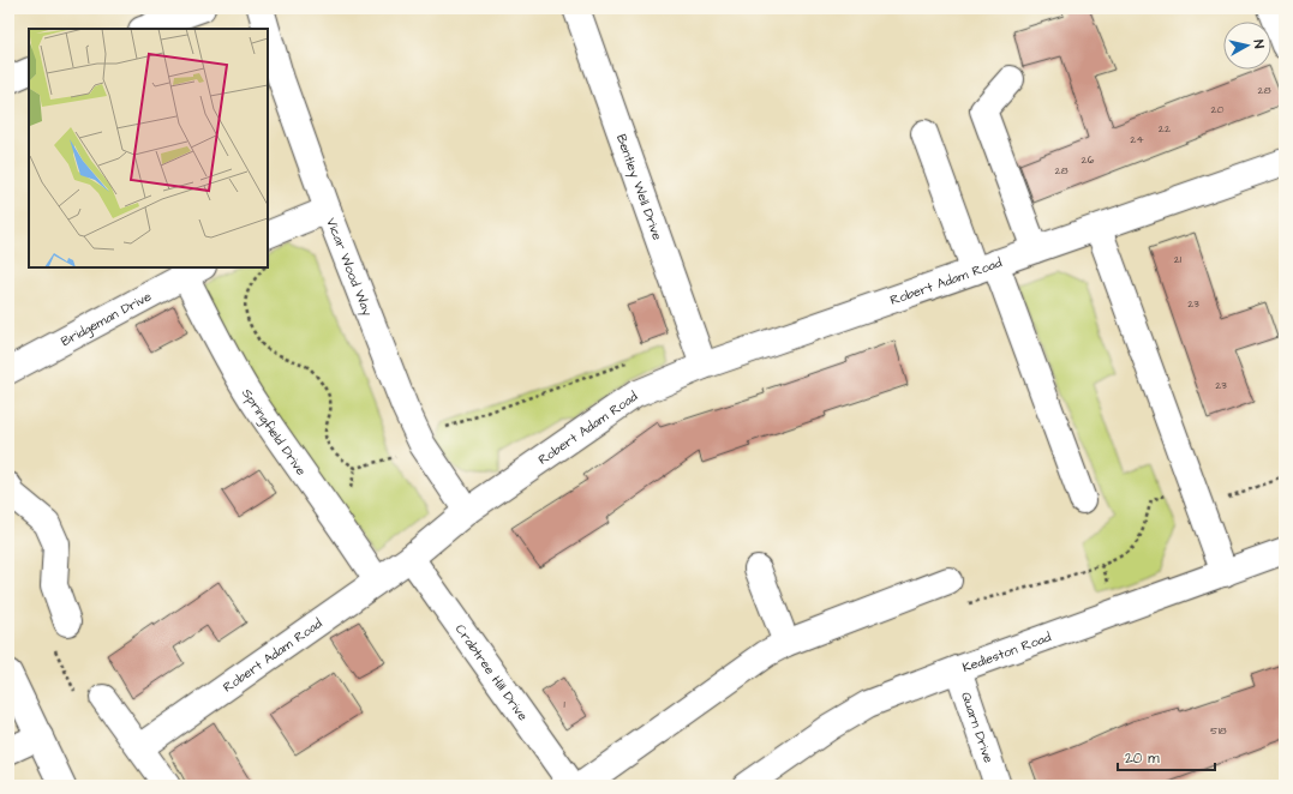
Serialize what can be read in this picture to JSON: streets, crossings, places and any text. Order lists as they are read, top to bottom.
{
  "streets": {
    "street": [
      "Bentley Well Drive",
      "Vicar Wood Way",
      "Robert Adam Road",
      "Bridgeman Drive",
      "Springfield Drive",
      "Kedleston Road",
      "Crabtree Hill Drive",
      "Quarn Drive"
    ]
  },
  "crossings": [
    ["Bentley Well Drive", "Robert Adam Road"],
    ["Vicar Wood Way", "Robert Adam Road"],
    ["Robert Adam Road", "Springfield Drive"],
    ["Robert Adam Road", "Crabtree Hill Drive"],
    ["Bridgeman Drive", "Springfield Drive"],
    ["Kedleston Road", "Quarn Drive"]
  ],
  "house_numbers": [
    "28",
    "20",
    "22",
    "24",
    "26",
    "28",
    "21",
    "23",
    "23",
    "1",
    "518"
  ],
  "scale_bar": "20 m",
  "north": "right"
}
